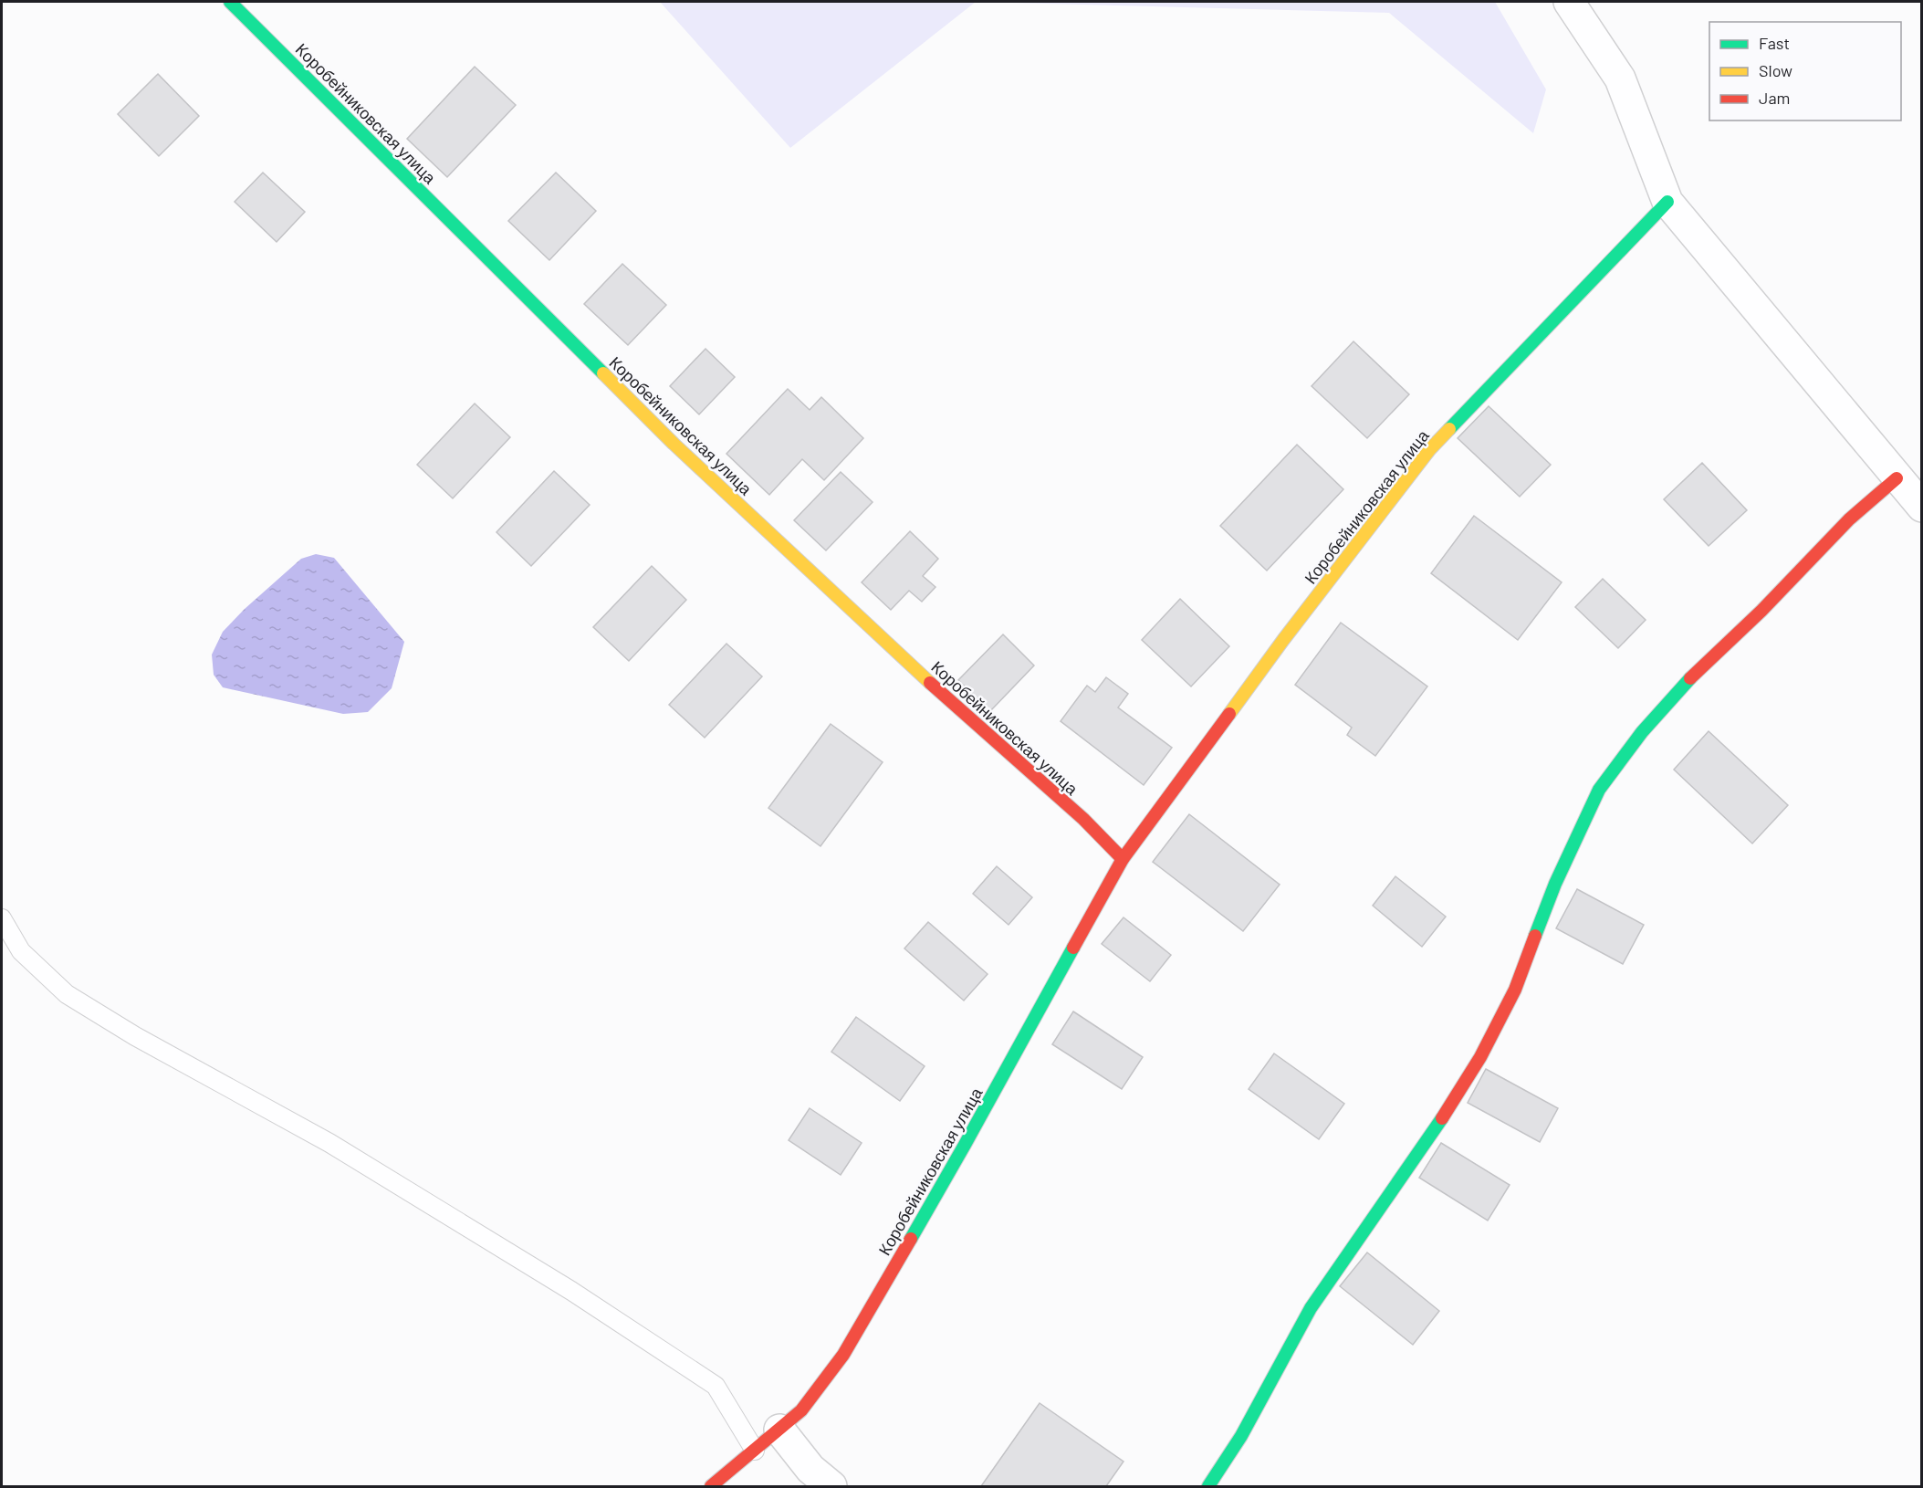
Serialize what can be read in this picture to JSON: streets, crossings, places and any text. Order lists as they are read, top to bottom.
{
  "streets": {
    "street": ["Коробейниковская улица"]
  },
  "legend": ["Fast", "Slow", "Jam"]
}
